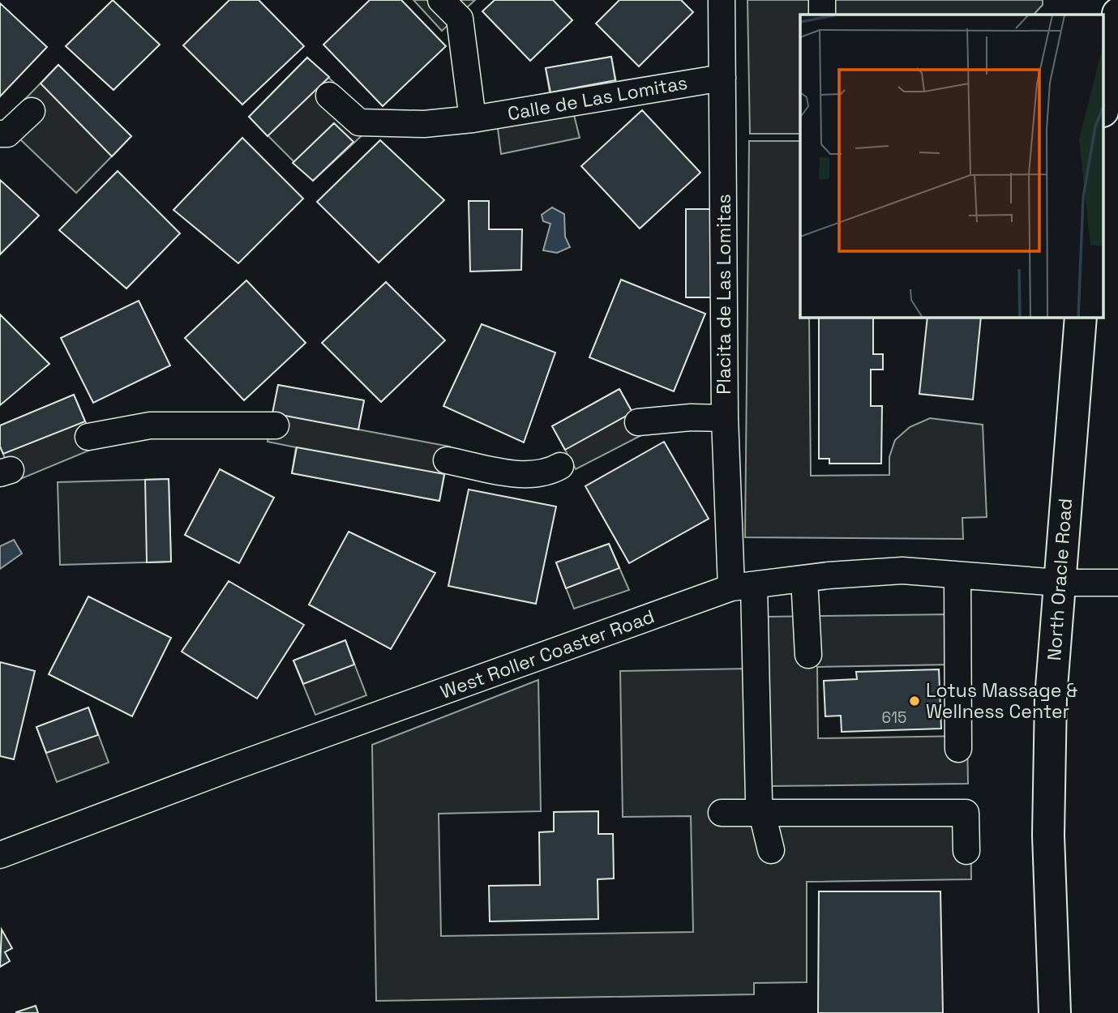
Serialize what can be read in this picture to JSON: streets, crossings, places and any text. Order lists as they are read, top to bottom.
{
  "streets": {
    "highway": ["North Oracle Road"],
    "street": ["Calle de Las Lomitas", "Placita de Las Lomitas", "West Roller Coaster Road"]
  },
  "crossings": [
    ["Calle de Las Lomitas", "Placita de Las Lomitas"],
    ["Placita de Las Lomitas", "West Roller Coaster Road"],
    ["North Oracle Road", "West Roller Coaster Road"]
  ],
  "places": ["Lotus Massage & Wellness Center"],
  "house_numbers": ["615"]
}
